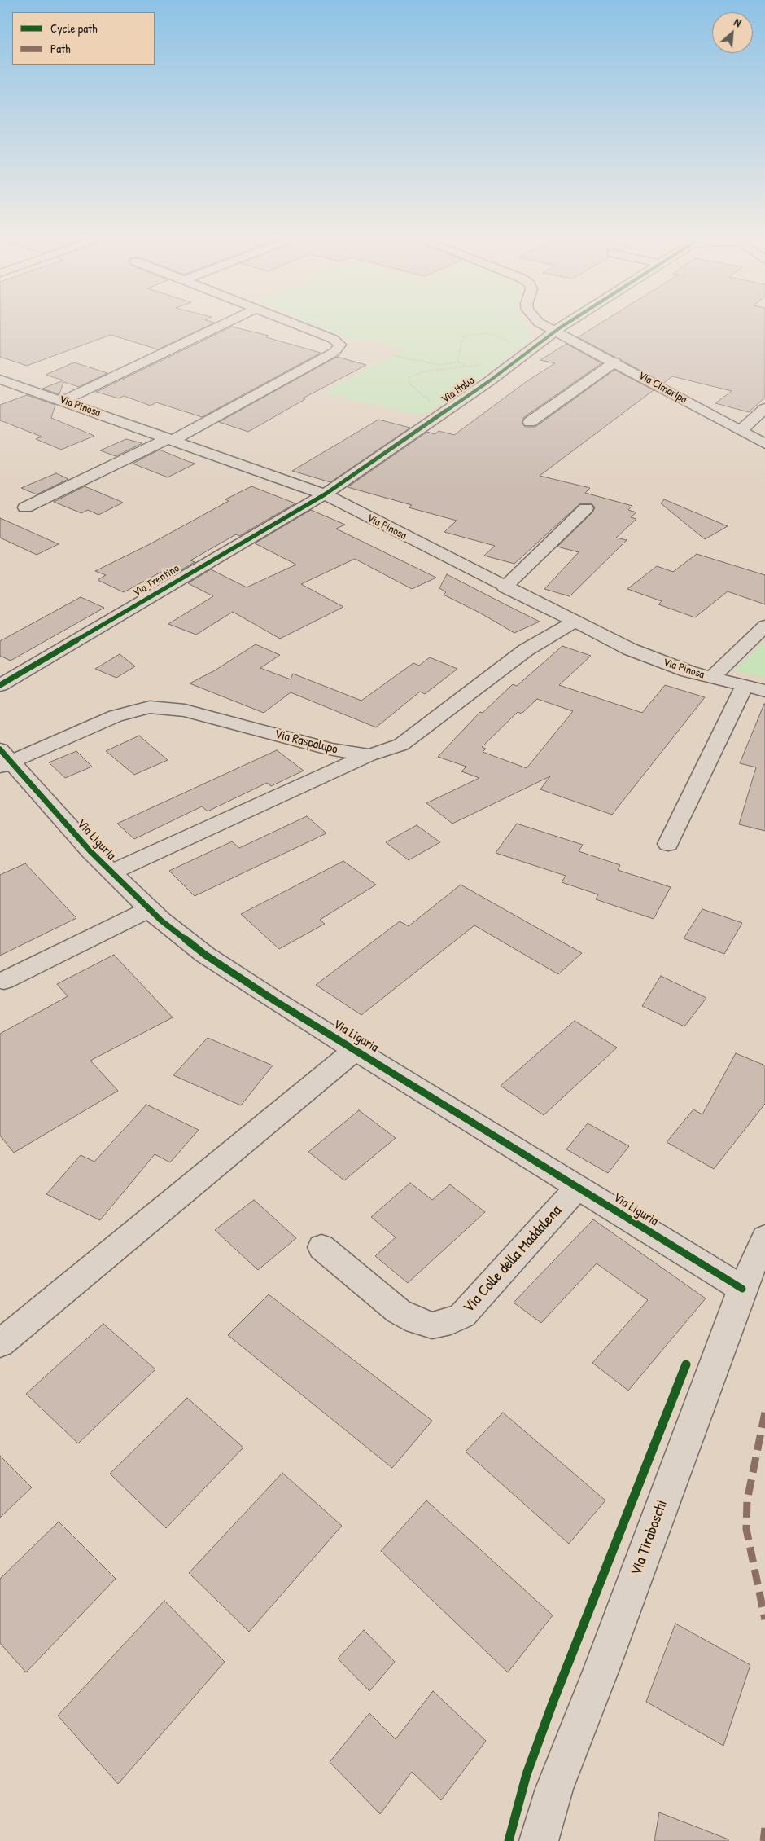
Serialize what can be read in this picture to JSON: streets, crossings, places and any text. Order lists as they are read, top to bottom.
{
  "streets": {
    "street": [
      "Via Cimaripa",
      "Via Italia",
      "Via Pinosa",
      "Via Trentino",
      "Via Raspalupo",
      "Via Liguria",
      "Via Colle della Maddalena",
      "Via Tiraboschi"
    ]
  },
  "crossings": [
    ["Via Cimaripa", "Via Italia"],
    ["Via Italia", "Via Pinosa"],
    ["Via Italia", "Via Trentino"],
    ["Via Pinosa", "Via Trentino"],
    ["Via Pinosa", "Via Raspalupo"],
    ["Via Raspalupo", "Via Liguria"],
    ["Via Liguria", "Via Colle della Maddalena"],
    ["Via Liguria", "Via Tiraboschi"]
  ],
  "legend": ["Cycle path", "Path"],
  "north": "top right"
}
